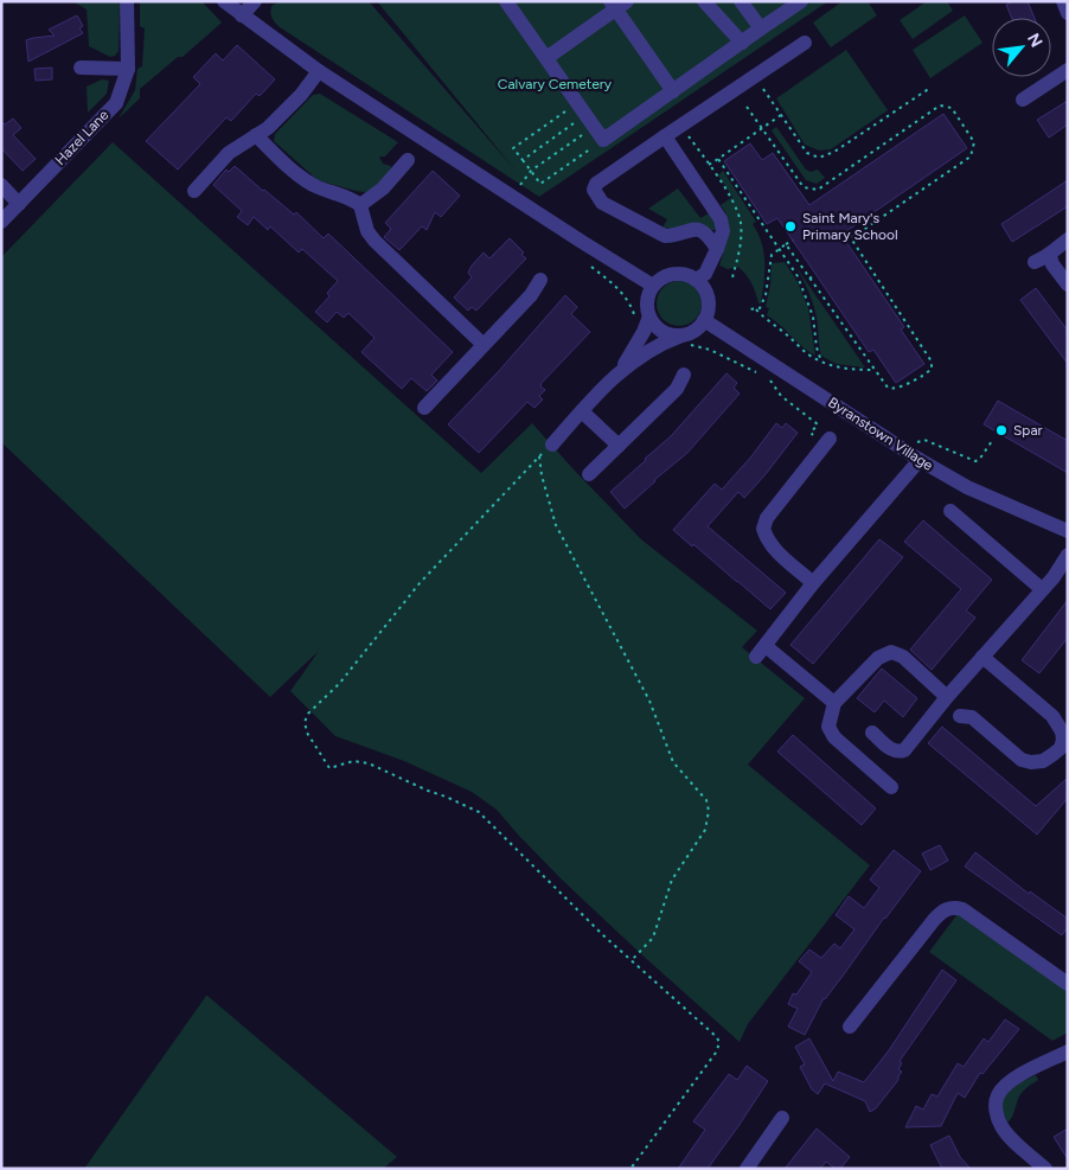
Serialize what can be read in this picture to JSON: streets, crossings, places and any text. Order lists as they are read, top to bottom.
{
  "streets": {
    "street": ["Hazel Lane", "Byranstown Village"]
  },
  "parks": ["Calvary Cemetery"],
  "places": ["Saint Mary's Primary School", "Spar"],
  "north": "top right"
}
